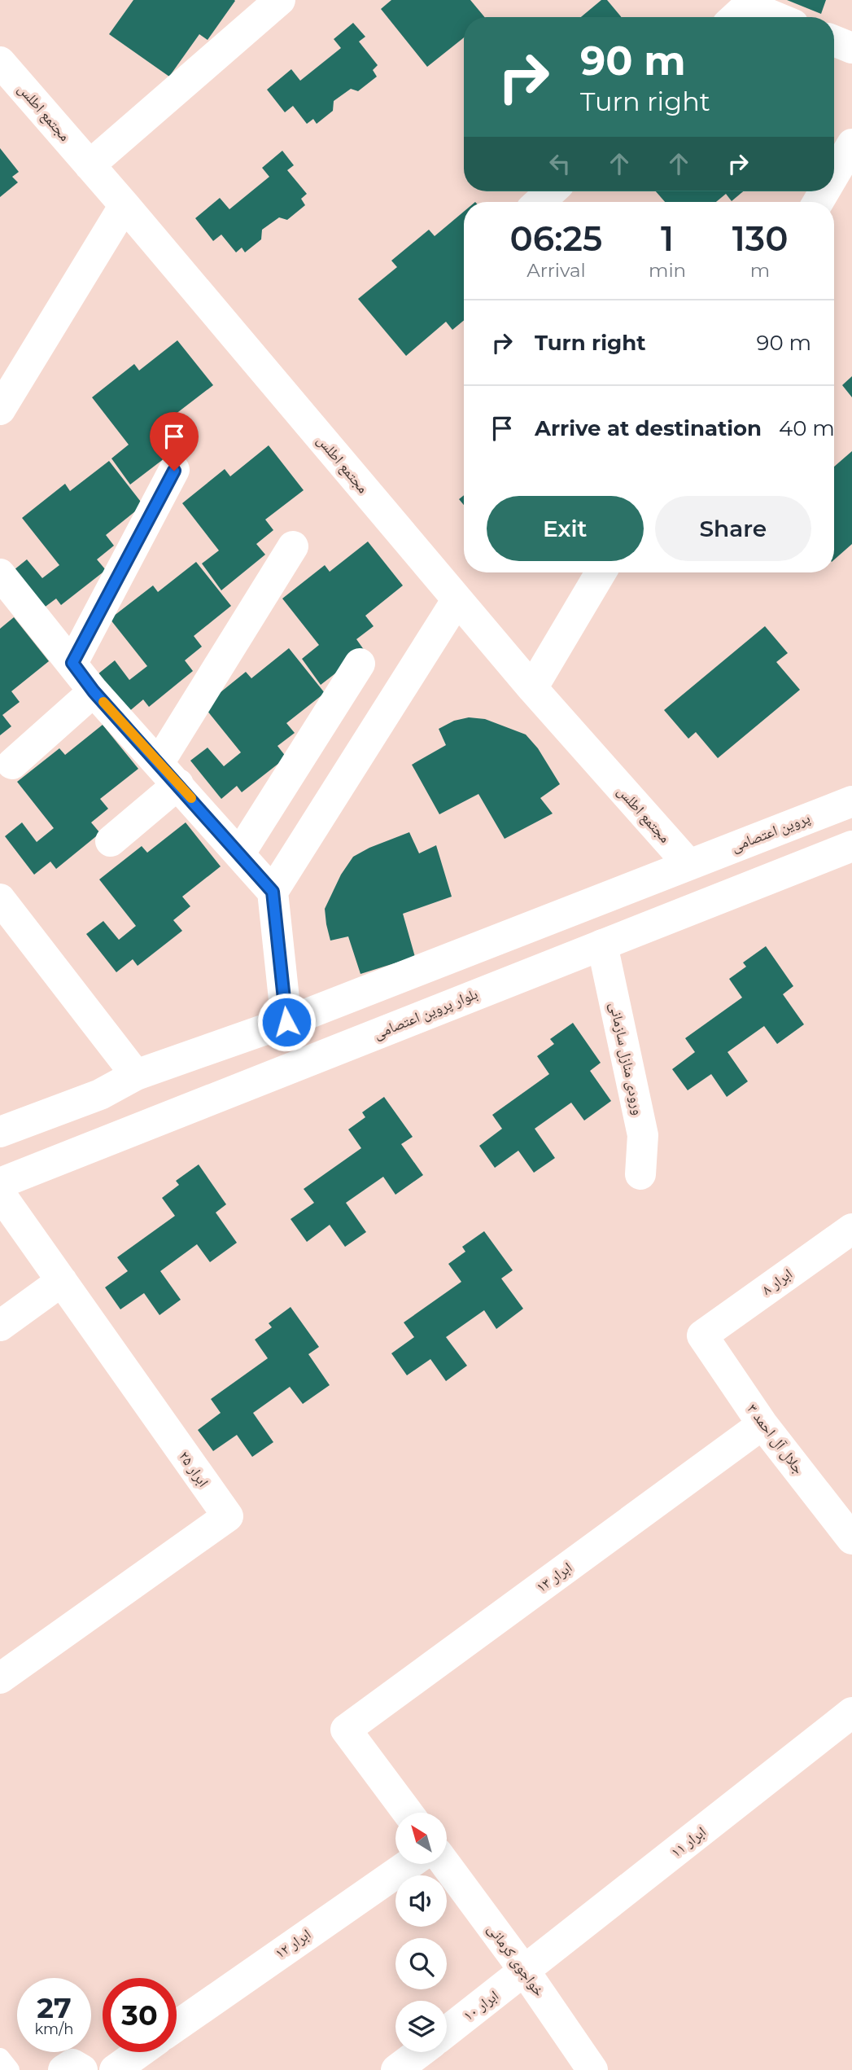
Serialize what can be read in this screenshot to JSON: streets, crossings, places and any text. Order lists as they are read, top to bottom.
{
  "streets": {
    "street": [
      "مجتمع اطلس",
      "پروین اعتصامی",
      "بلوار پروین اعتصامی",
      "ورودی منازل سازمانی",
      "ابرار ۸",
      "جلال آل احمد ۳",
      "ابرار ۲۵",
      "ابرار ۱۳",
      "ابرار ۱۱",
      "ابرار ۱۲",
      "خواجوی کرمانی",
      "ابرار ۱۰"
    ]
  },
  "crossings": [
    ["مجتمع اطلس", "پروین اعتصامی"],
    ["بلوار پروین اعتصامی", "ورودی منازل سازمانی"],
    ["ابرار ۸", "جلال آل احمد ۳"],
    ["جلال آل احمد ۳", "ابرار ۱۳"],
    ["ابرار ۱۱", "خواجوی کرمانی"],
    ["ابرار ۱۱", "ابرار ۱۰"],
    ["خواجوی کرمانی", "ابرار ۱۰"]
  ],
  "north": "top left",
  "page": {
    "turn": ["90 m", "Turn right"],
    "eta": [
      "06:25",
      "Arrival",
      "1",
      "min",
      "130",
      "m"
    ],
    "list": [
      {
        "name": "Turn right",
        "value": "90 m"
      },
      {
        "name": "Arrive at destination",
        "value": "40 m"
      }
    ],
    "buttons": ["Exit", "Share"],
    "speed": "27 km/h",
    "limit": "30"
  }
}
